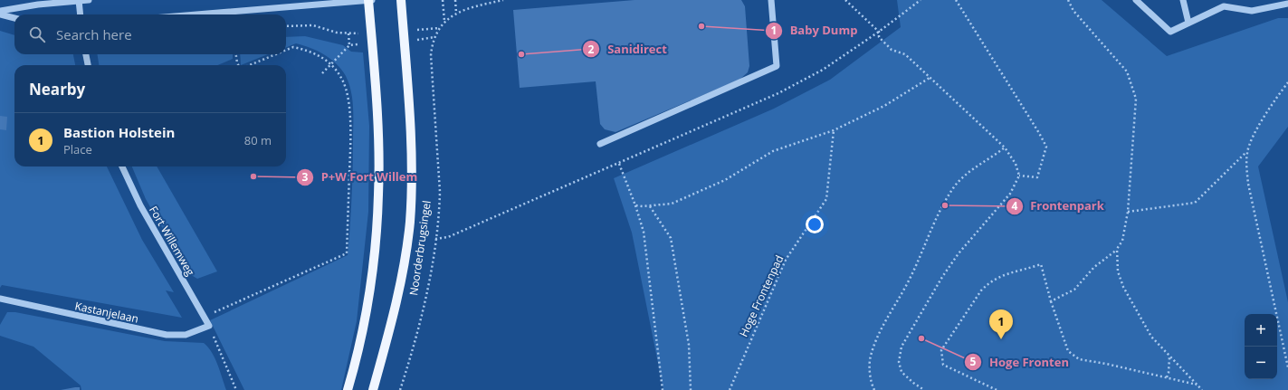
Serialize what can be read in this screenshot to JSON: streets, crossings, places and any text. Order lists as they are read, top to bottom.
{
  "streets": {
    "main road": ["Noorderbrugsingel"],
    "street": ["Fort Willemweg", "Kastanjelaan"],
    "path": ["Hoge Frontenpad"]
  },
  "crossings": [
    ["Fort Willemweg", "Kastanjelaan"]
  ],
  "places": [
    "Baby Dump",
    "Sanidirect",
    "P+W Fort Willem",
    "Frontenpark",
    "Hoge Fronten"
  ],
  "page": {
    "search": "Search here",
    "heading": "Nearby",
    "list": [
      {
        "mark": "1",
        "name": "Bastion Holstein",
        "note": "Place",
        "value": "80 m"
      }
    ],
    "pins": "1",
    "map_buttons": ["+", "−"]
  }
}
